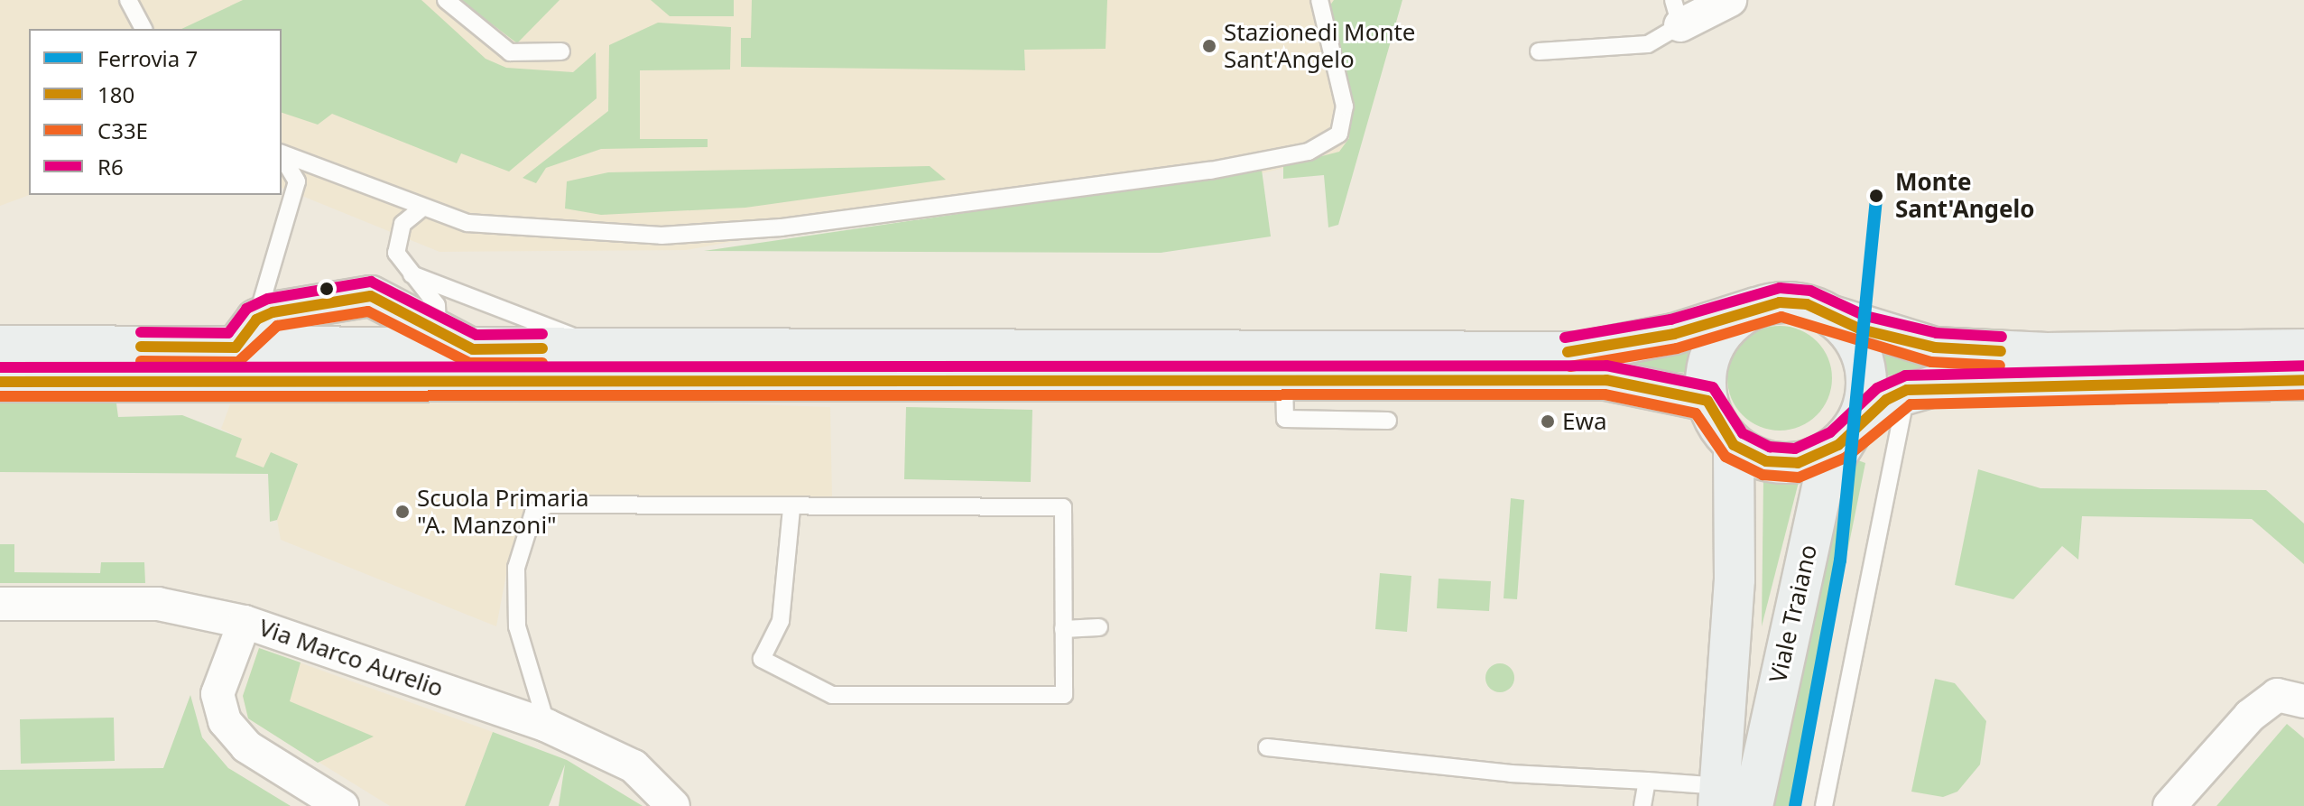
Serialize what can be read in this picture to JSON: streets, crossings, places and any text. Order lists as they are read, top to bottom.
{
  "streets": {
    "main road": ["Viale Traiano"],
    "street": ["Via Marco Aurelio"]
  },
  "places": [
    "Stazionedi Monte Sant'Angelo",
    "Monte Sant'Angelo",
    "Ewa",
    "Scuola Primaria \"A. Manzoni\""
  ],
  "lines": [
    "rail line 7",
    "transit line R6",
    "transit line 180",
    "transit line C33E"
  ],
  "legend": [
    "Ferrovia 7",
    "180",
    "C33E",
    "R6"
  ]
}
